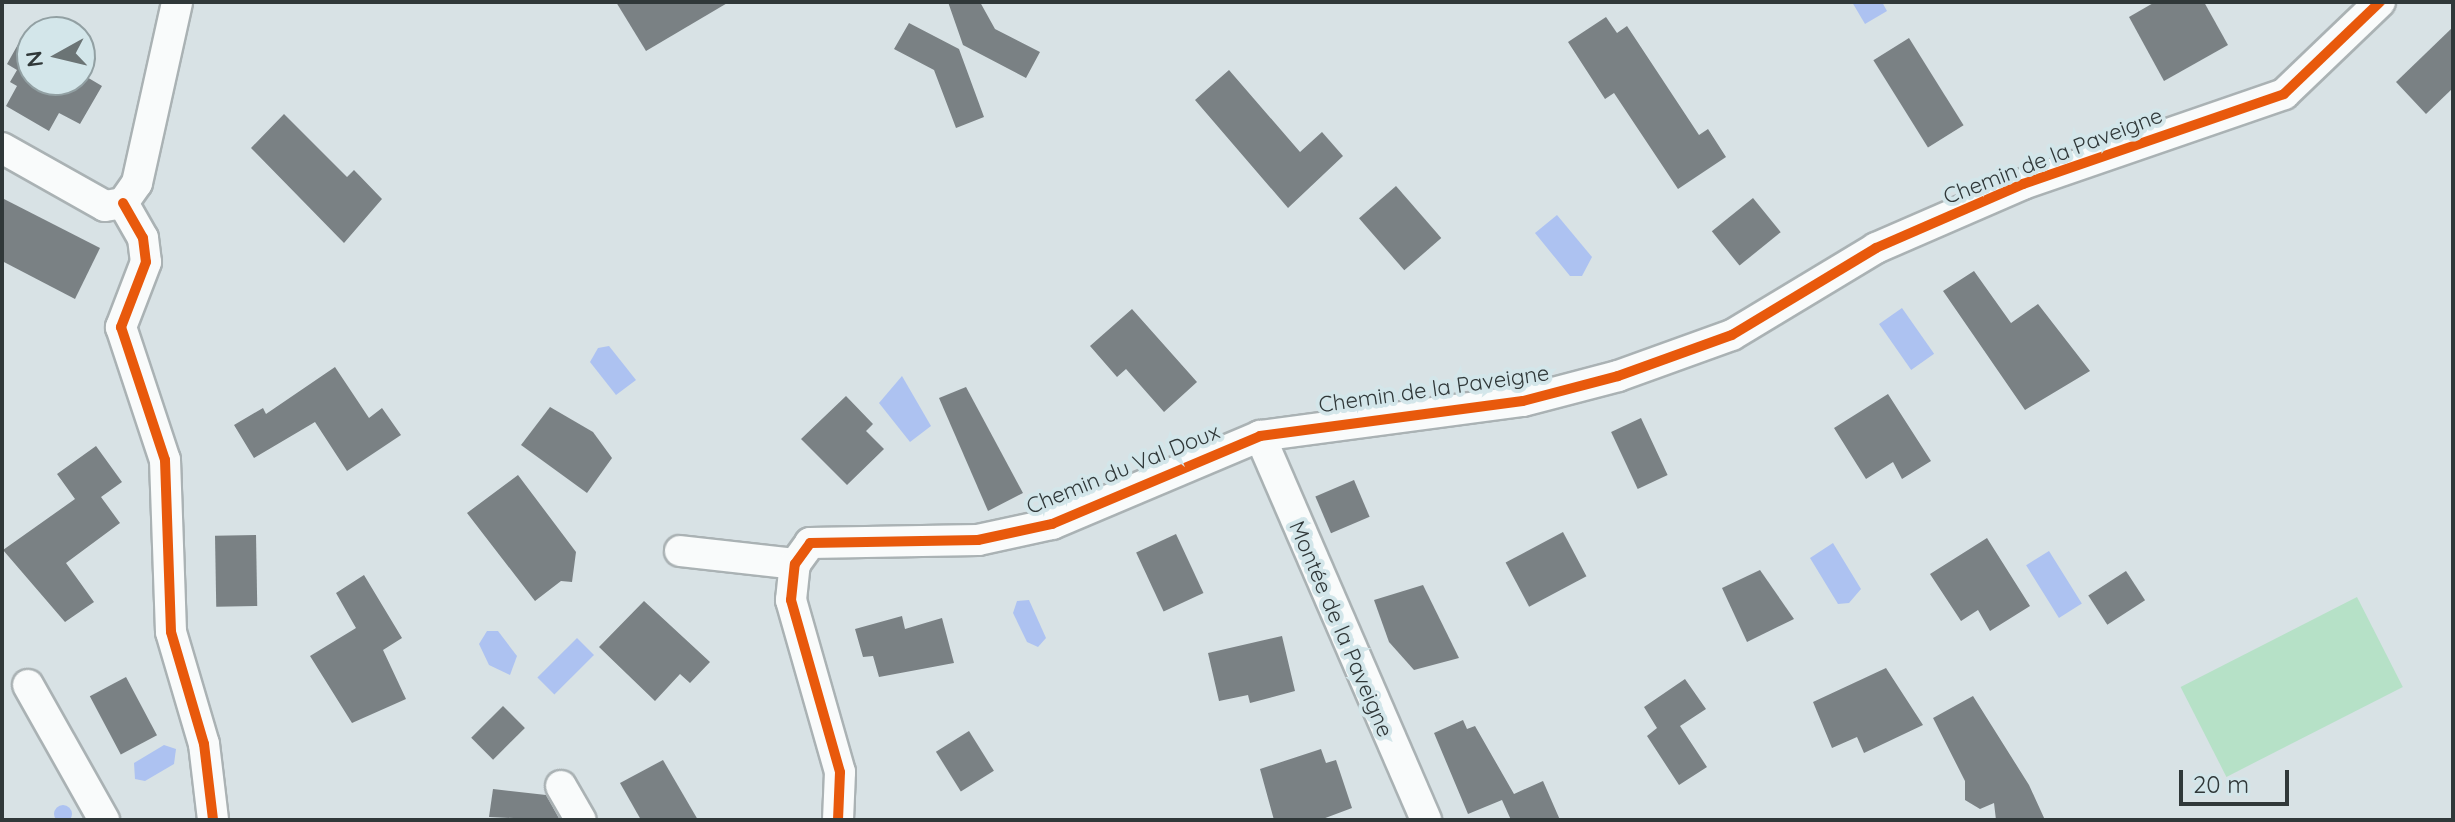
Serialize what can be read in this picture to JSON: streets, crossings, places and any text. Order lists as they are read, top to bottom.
{
  "streets": {
    "street": ["Chemin de la Paveigne", "Chemin du Val Doux", "Montée de la Paveigne"]
  },
  "crossings": [
    ["Chemin de la Paveigne", "Chemin du Val Doux"],
    ["Chemin de la Paveigne", "Montée de la Paveigne"],
    ["Chemin du Val Doux", "Montée de la Paveigne"]
  ],
  "scale_bar": "20 m",
  "north": "left"
}
